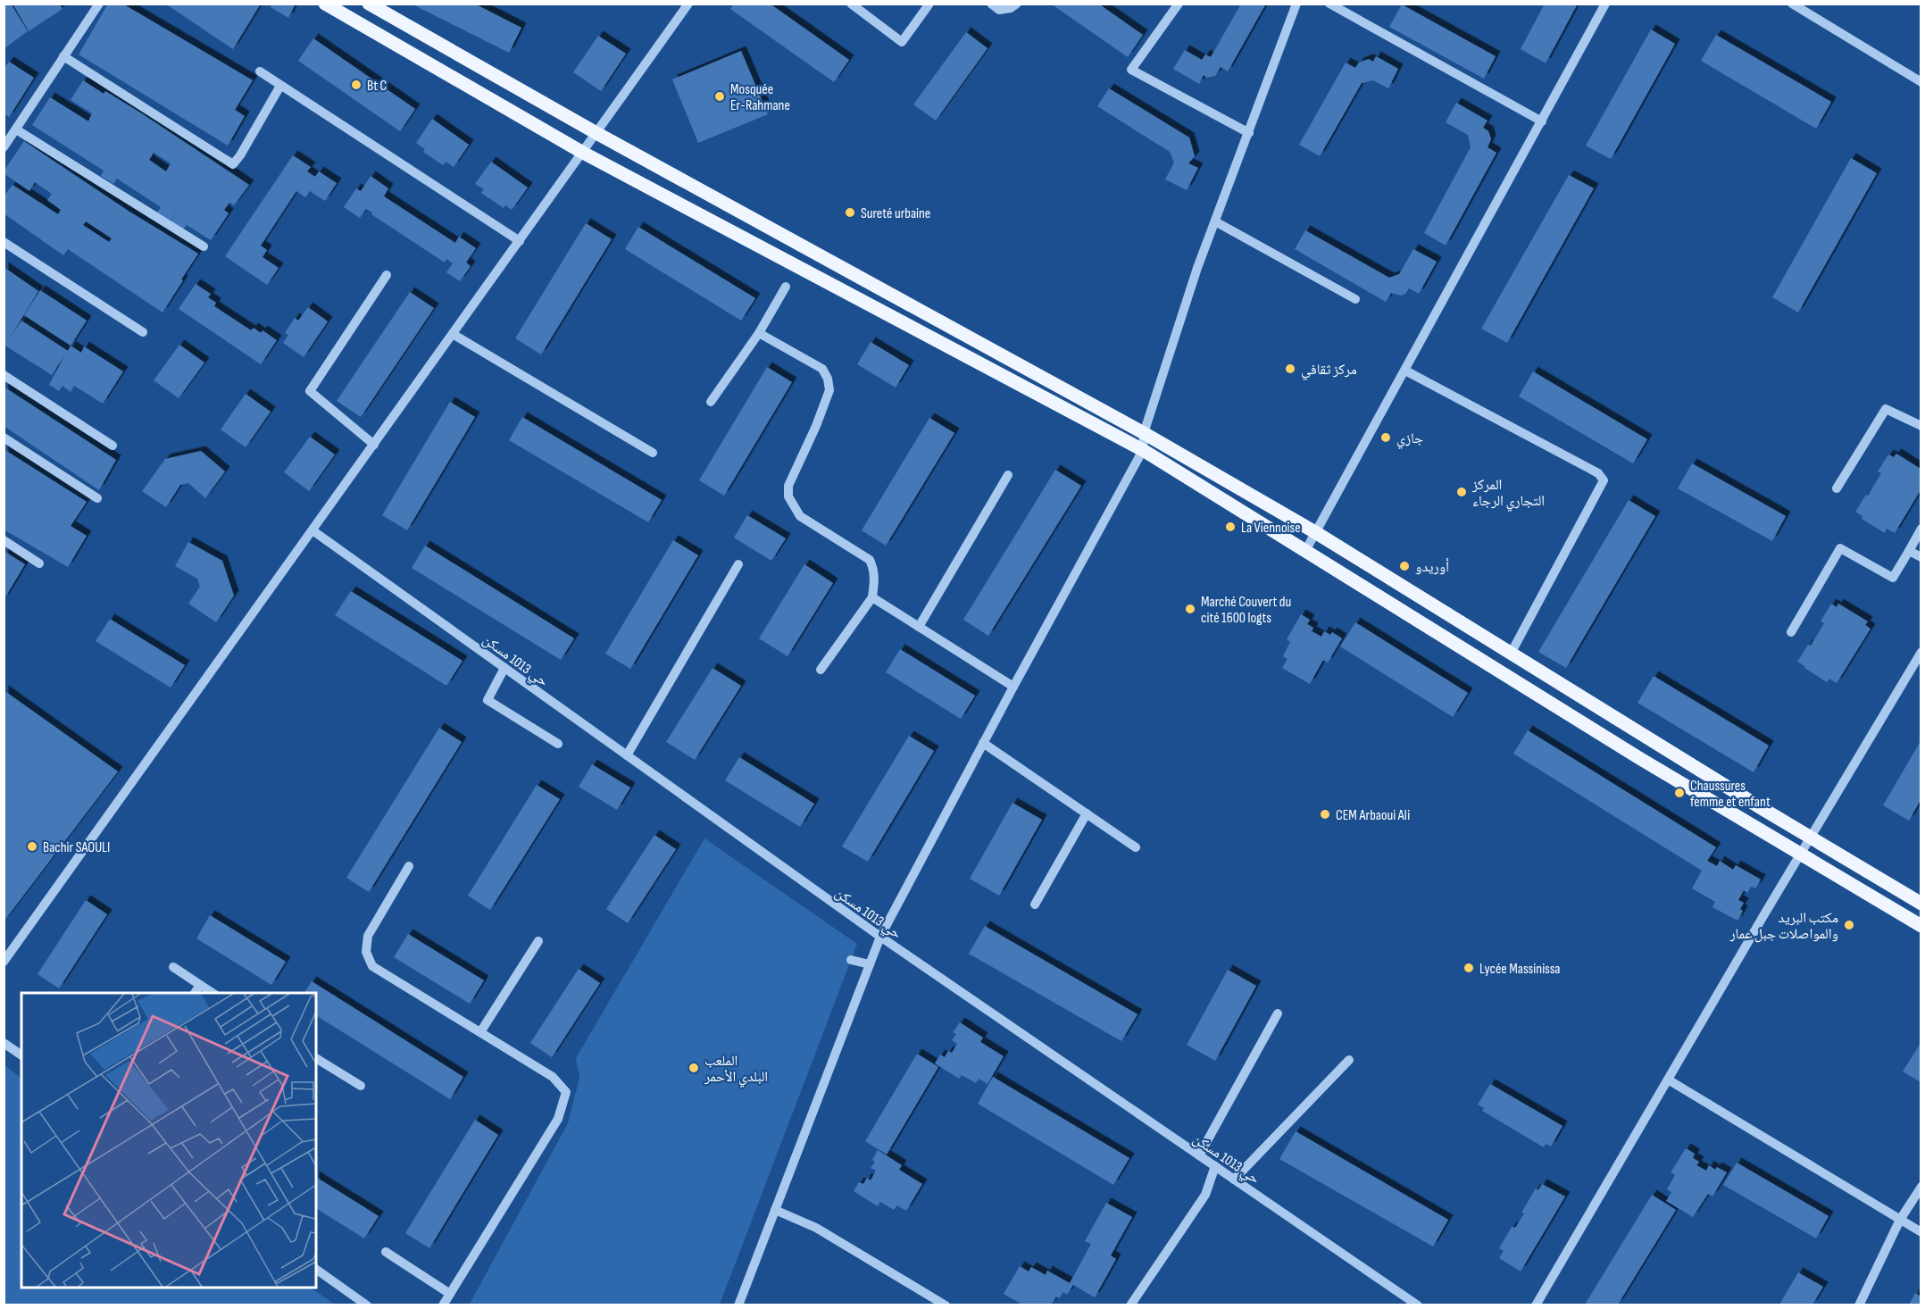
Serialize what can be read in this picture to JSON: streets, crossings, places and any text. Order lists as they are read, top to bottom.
{
  "streets": {
    "street": ["حي 1013 مسكن"]
  },
  "places": [
    "Bt C",
    "Mosquée Er-Rahmane",
    "Sureté urbaine",
    "مركز ثقافي",
    "جازي",
    "المركز التجاري الرجاء",
    "La Viennoise",
    "أوريدو",
    "Marché Couvert du cité 1600 logts",
    "Chaussures femme et enfant",
    "CEM Arbaoui Ali",
    "Bachir SAOULI",
    "مكتب البريد والمواصلات جبل عمار",
    "Lycée Massinissa",
    "الملعب البلدي الأحمر"
  ]
}
